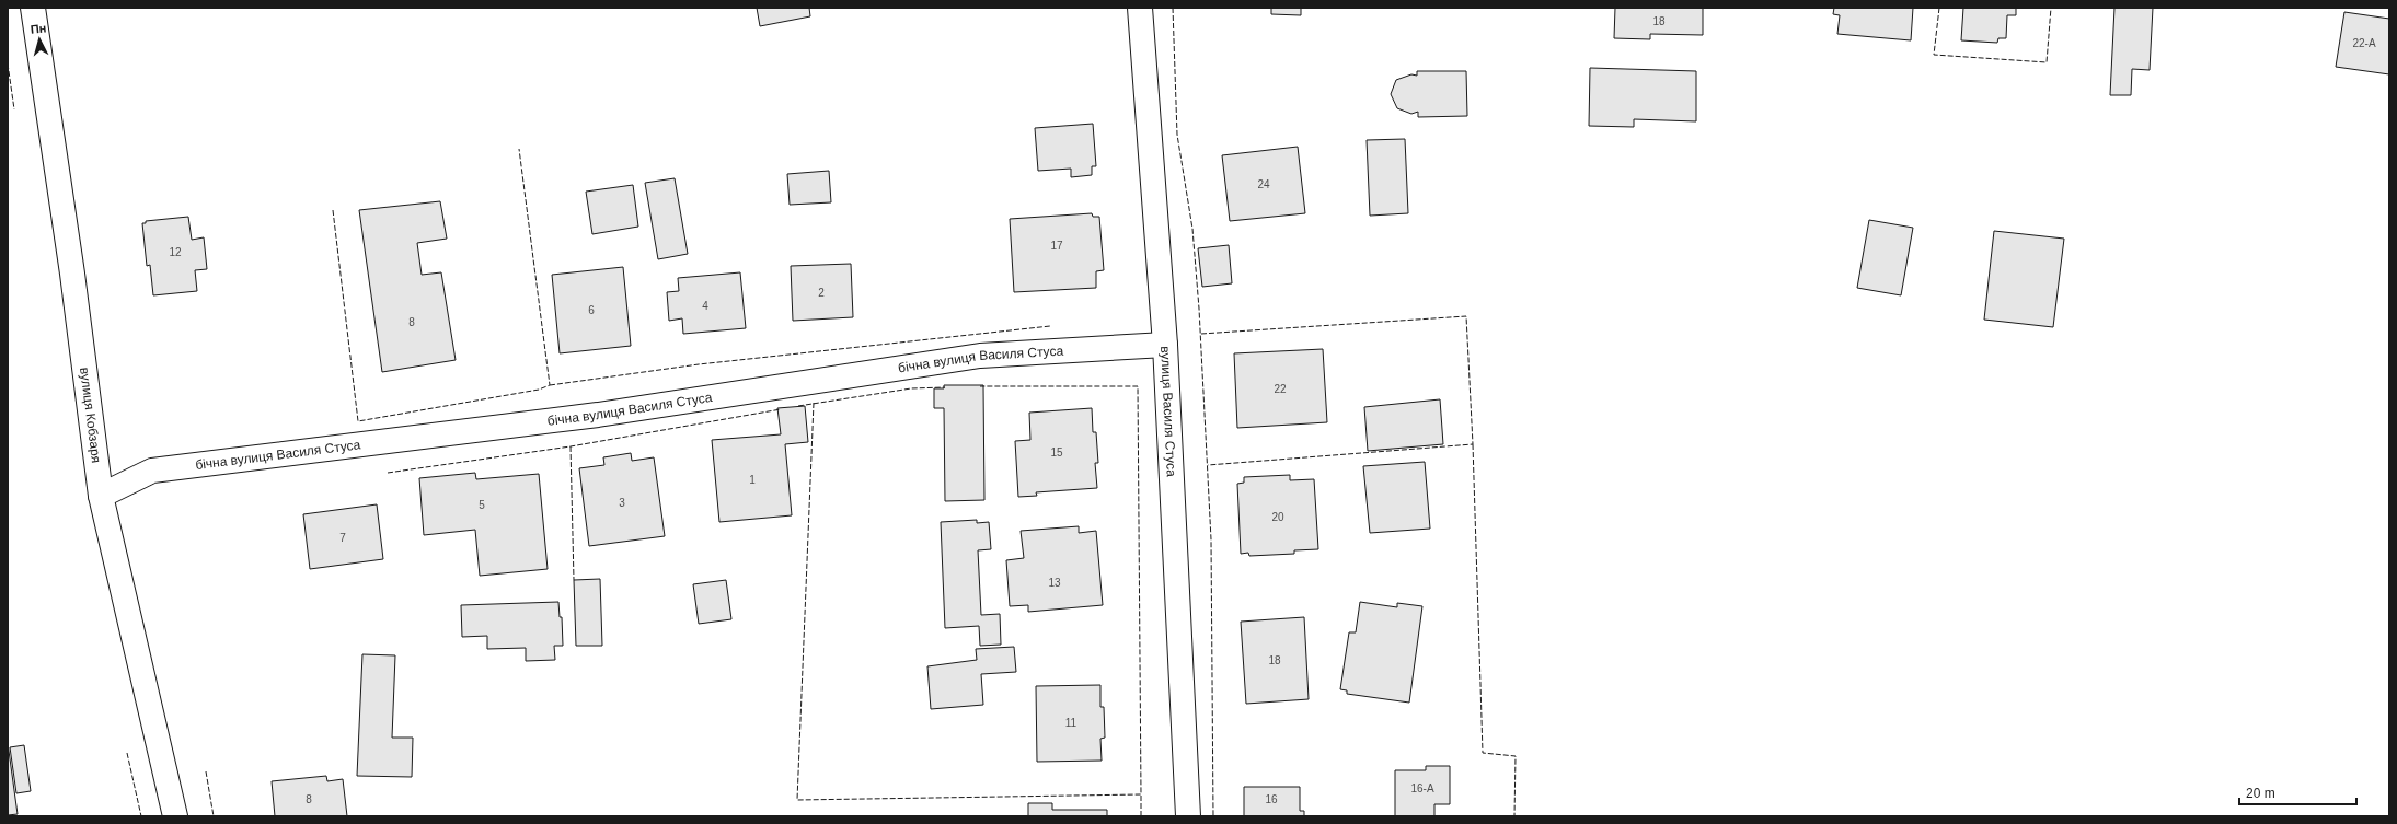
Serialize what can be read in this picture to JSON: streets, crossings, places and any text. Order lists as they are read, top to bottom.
{
  "streets": {
    "street": ["бічна вулиця Василя Стуса", "вулиця Василя Стуса", "вулиця Кобзаря"]
  },
  "crossings": [
    ["бічна вулиця Василя Стуса", "вулиця Василя Стуса"],
    ["бічна вулиця Василя Стуса", "вулиця Кобзаря"]
  ],
  "house_numbers": [
    "18",
    "22-А",
    "24",
    "17",
    "12",
    "2",
    "4",
    "6",
    "8",
    "22",
    "15",
    "1",
    "3",
    "5",
    "20",
    "7",
    "13",
    "18",
    "11",
    "16-А",
    "8",
    "16"
  ],
  "scale_bar": "20 m",
  "north": "top"
}
